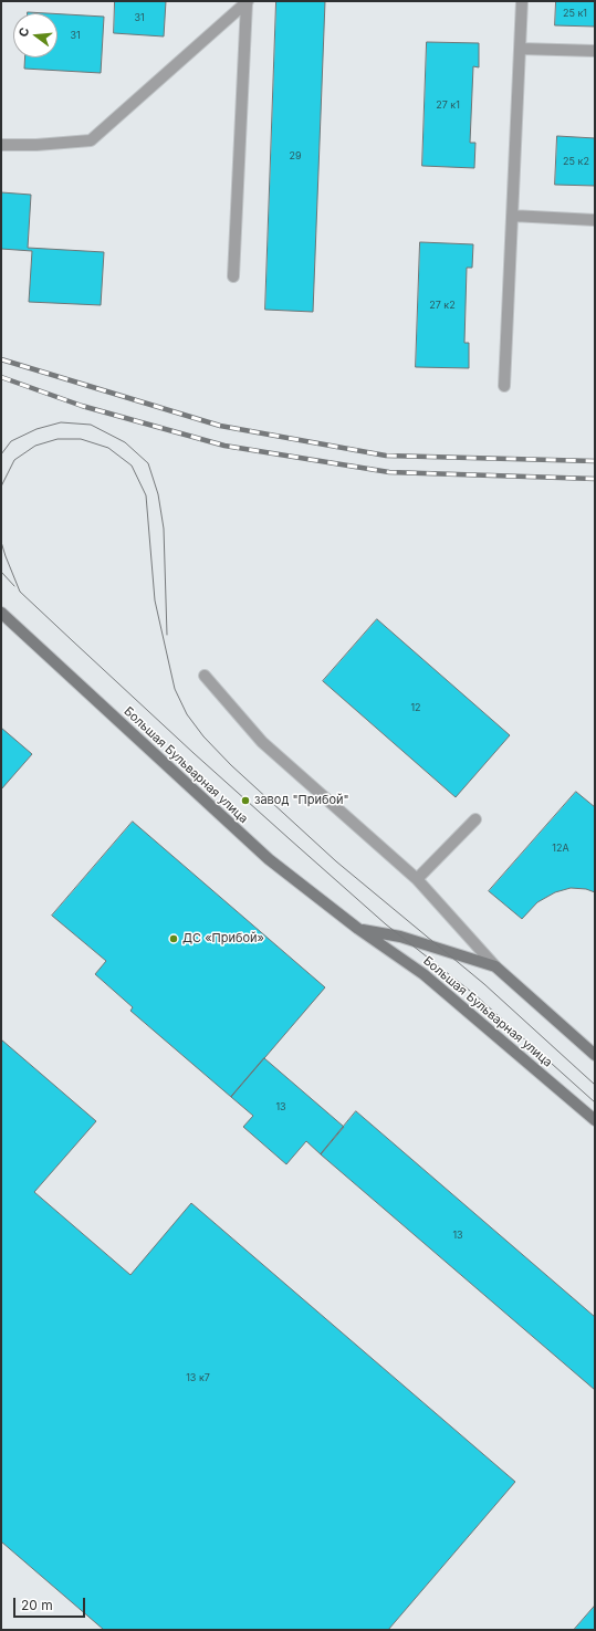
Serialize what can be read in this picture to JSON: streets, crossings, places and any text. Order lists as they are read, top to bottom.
{
  "streets": {
    "main road": ["Большая Бульварная улица"]
  },
  "places": ["завод \"Прибой\"", "ДC «Прибой»"],
  "house_numbers": [
    "25 к1",
    "31",
    "31",
    "27 к1",
    "29",
    "25 к2",
    "27 к2",
    "12",
    "12А",
    "13",
    "13",
    "13 к7"
  ],
  "scale_bar": "20 m",
  "north": "left"
}
